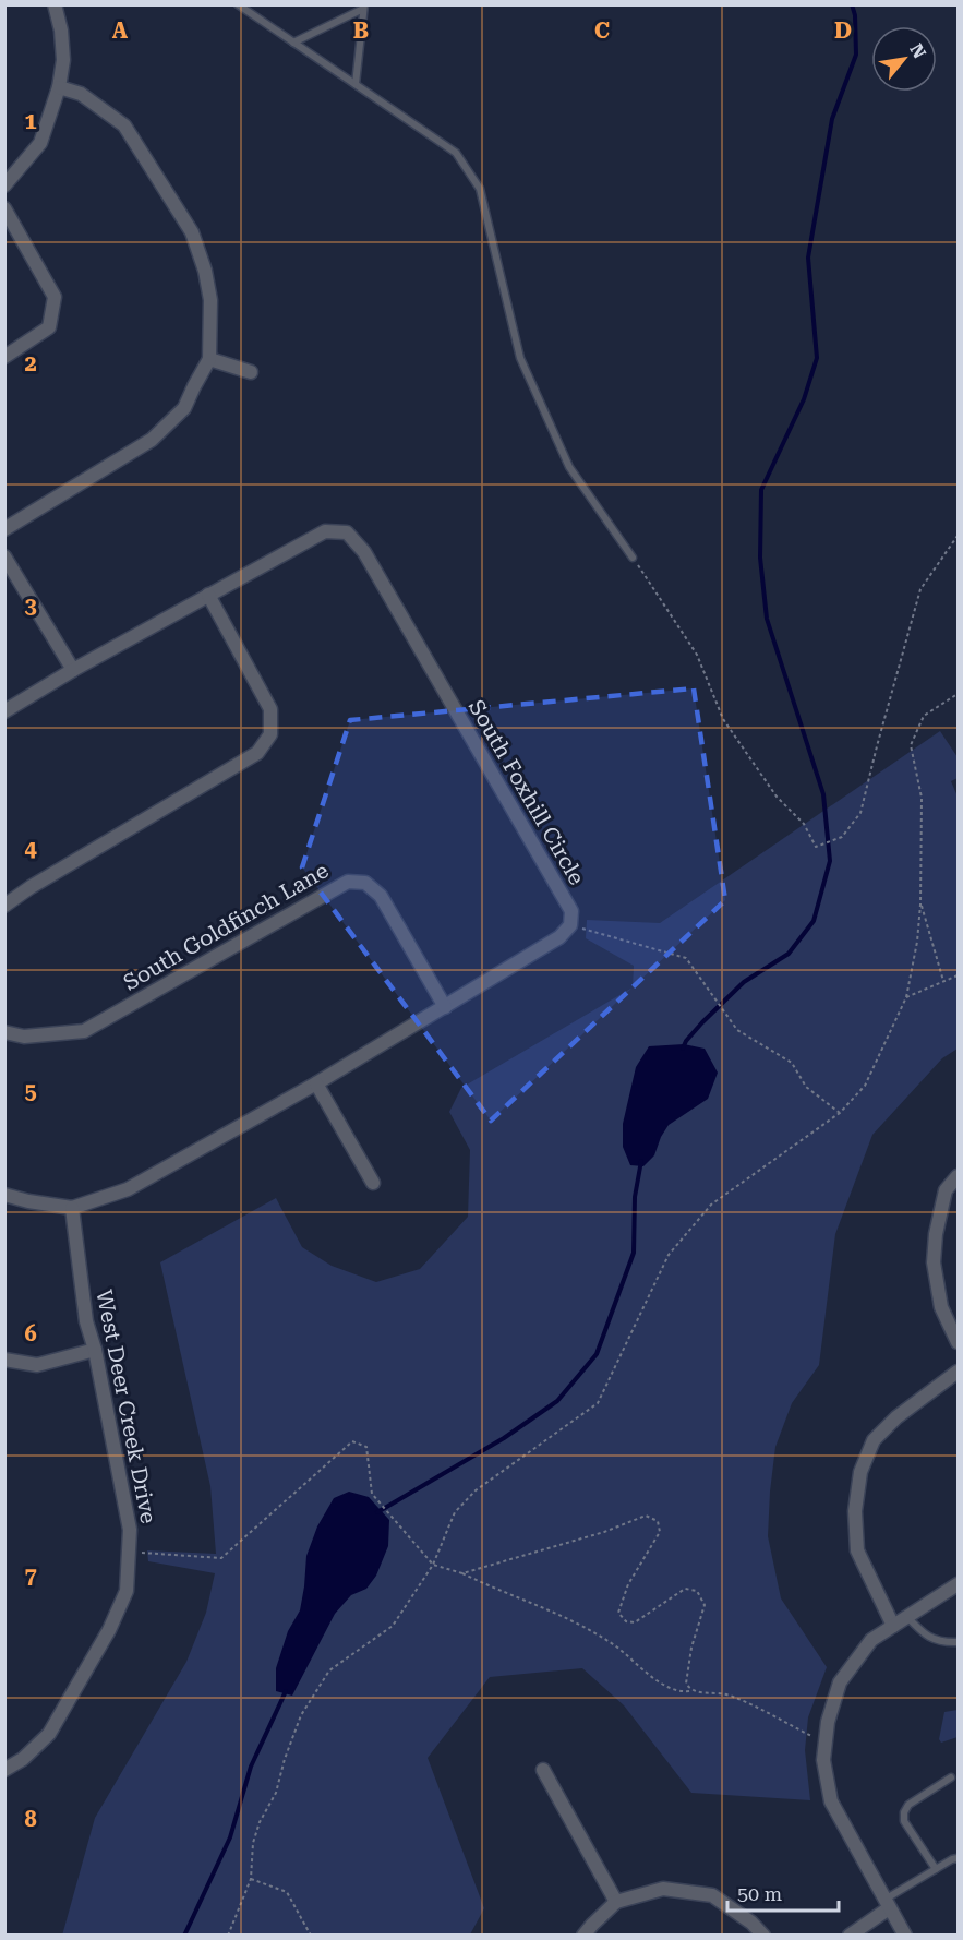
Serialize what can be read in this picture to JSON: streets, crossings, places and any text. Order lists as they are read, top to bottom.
{
  "streets": {
    "street": ["South Foxhill Circle", "South Goldfinch Lane", "West Deer Creek Drive"]
  },
  "scale_bar": "50 m",
  "north": "top right",
  "grid": {
    "columns": [
      "A",
      "B",
      "C",
      "D"
    ],
    "rows": [
      "1",
      "2",
      "3",
      "4",
      "5",
      "6",
      "7",
      "8"
    ]
  }
}
